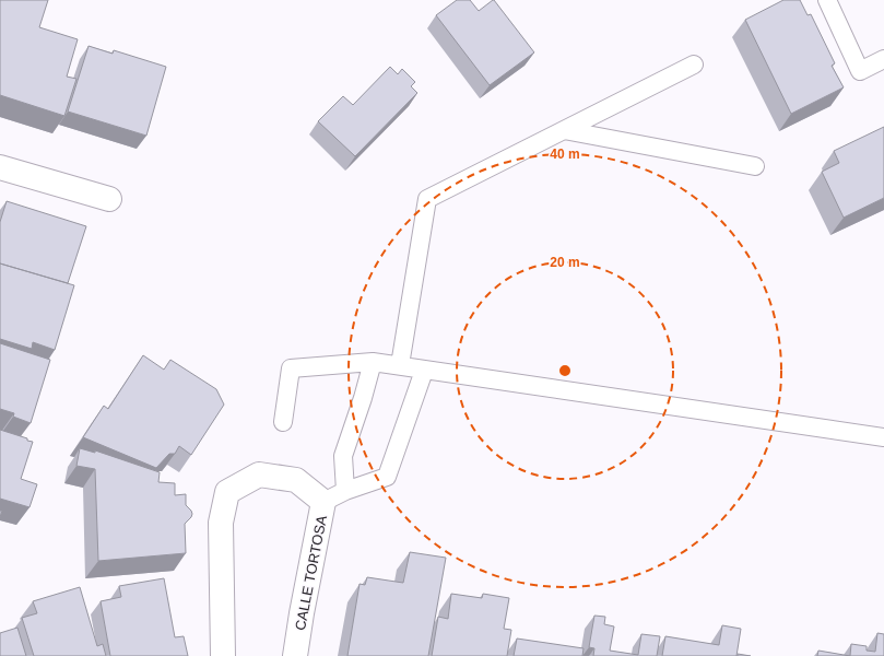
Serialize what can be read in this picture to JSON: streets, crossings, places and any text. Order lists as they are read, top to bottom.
{
  "streets": {
    "street": ["CALLE TORTOSA"]
  },
  "rings": ["40 m", "20 m"]
}
